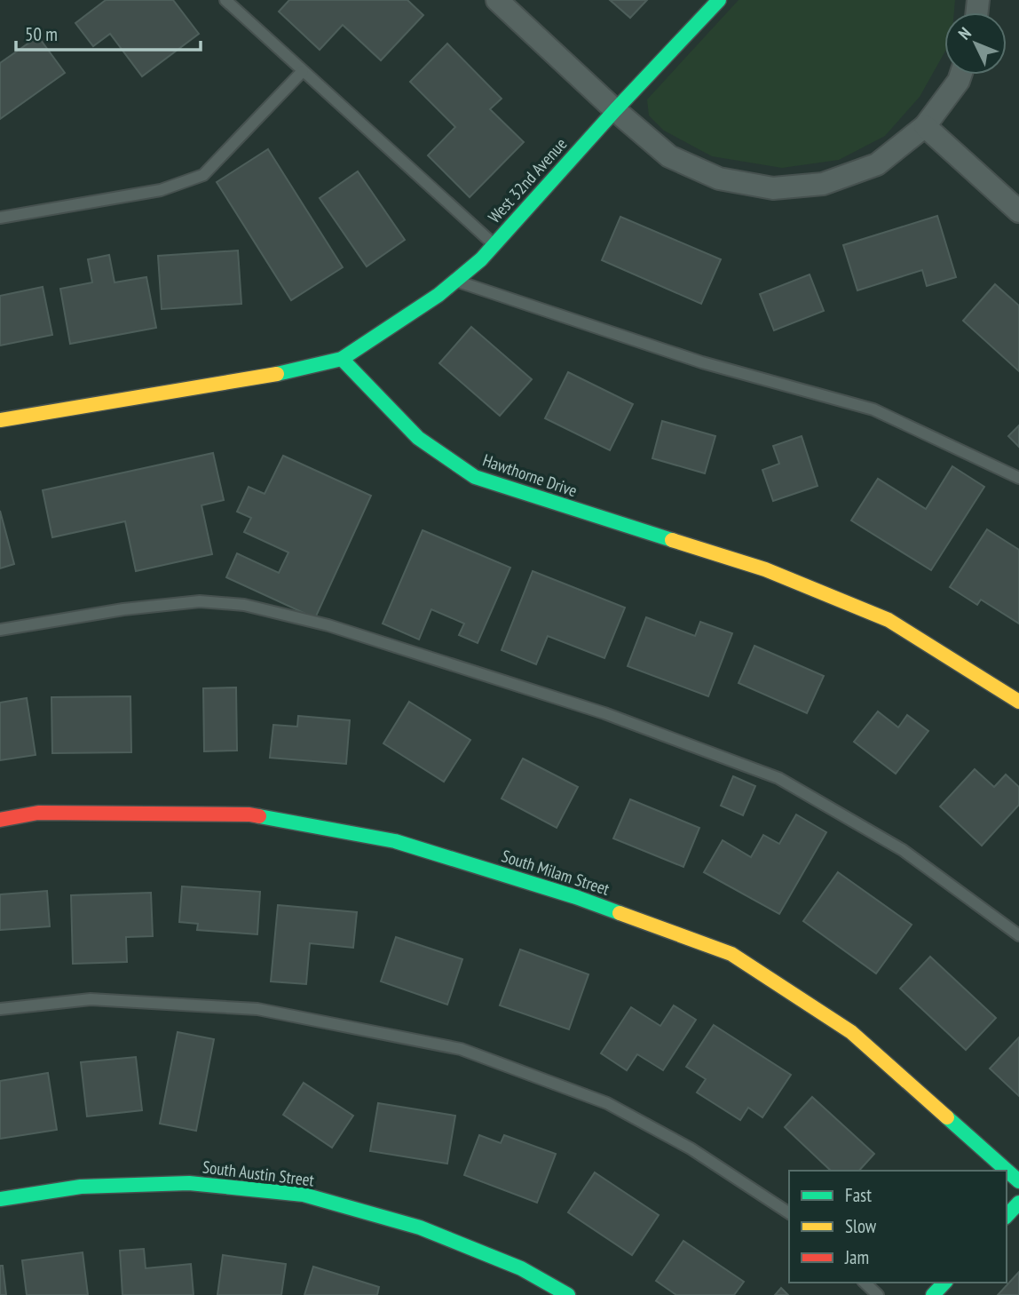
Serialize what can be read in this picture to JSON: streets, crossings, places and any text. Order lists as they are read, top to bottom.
{
  "streets": {
    "street": [
      "West 32nd Avenue",
      "Hawthorne Drive",
      "South Milam Street",
      "South Austin Street"
    ]
  },
  "crossings": [
    ["West 32nd Avenue", "Hawthorne Drive"]
  ],
  "legend": ["Fast", "Slow", "Jam"],
  "scale_bar": "50 m",
  "north": "top left"
}
